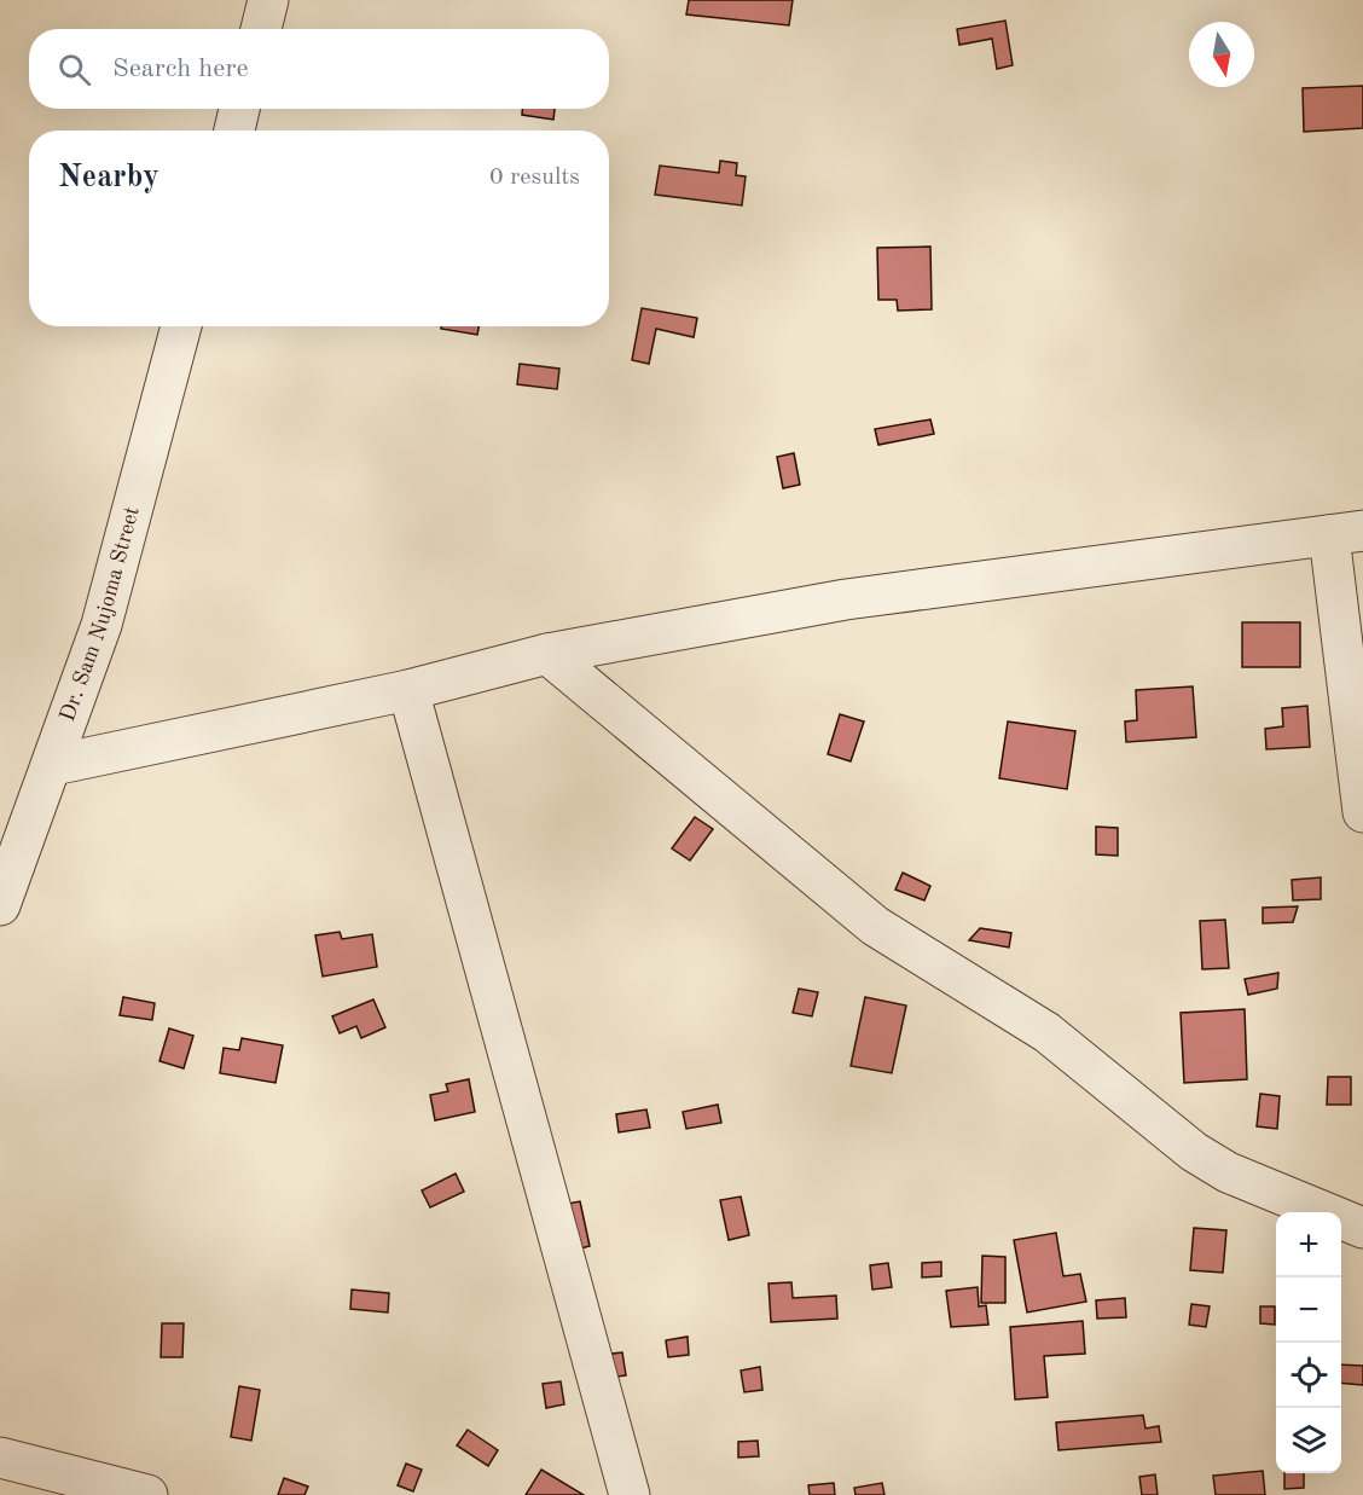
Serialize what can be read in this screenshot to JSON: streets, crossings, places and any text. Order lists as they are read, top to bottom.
{
  "streets": {
    "street": ["Dr. Sam Nujoma Street"]
  },
  "north": "bottom",
  "page": {
    "search": "Search here",
    "heading": ["Nearby", "0 results"],
    "map_buttons": ["+", "−"]
  }
}
